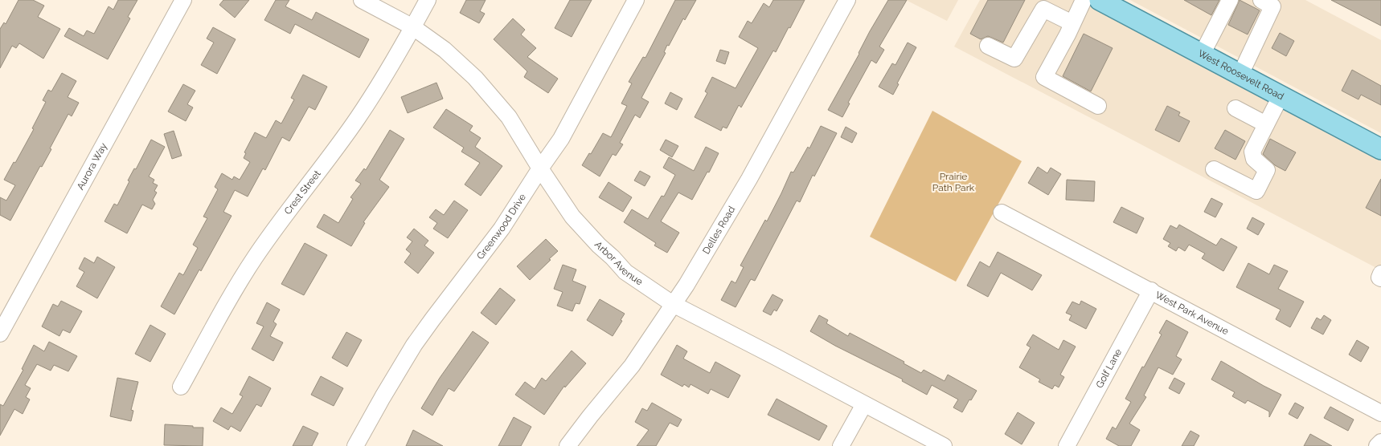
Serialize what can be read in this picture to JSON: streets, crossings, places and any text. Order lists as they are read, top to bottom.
{
  "streets": {
    "main road": ["West Roosevelt Road"],
    "street": [
      "Aurora Way",
      "Crest Street",
      "Greenwood Drive",
      "Delles Road",
      "Arbor Avenue",
      "West Park Avenue",
      "Golf Lane"
    ]
  },
  "crossings": [
    ["Crest Street", "Arbor Avenue"],
    ["Greenwood Drive", "Arbor Avenue"],
    ["Delles Road", "Arbor Avenue"],
    ["West Park Avenue", "Golf Lane"]
  ],
  "parks": ["Prairie Path Park"]
}
